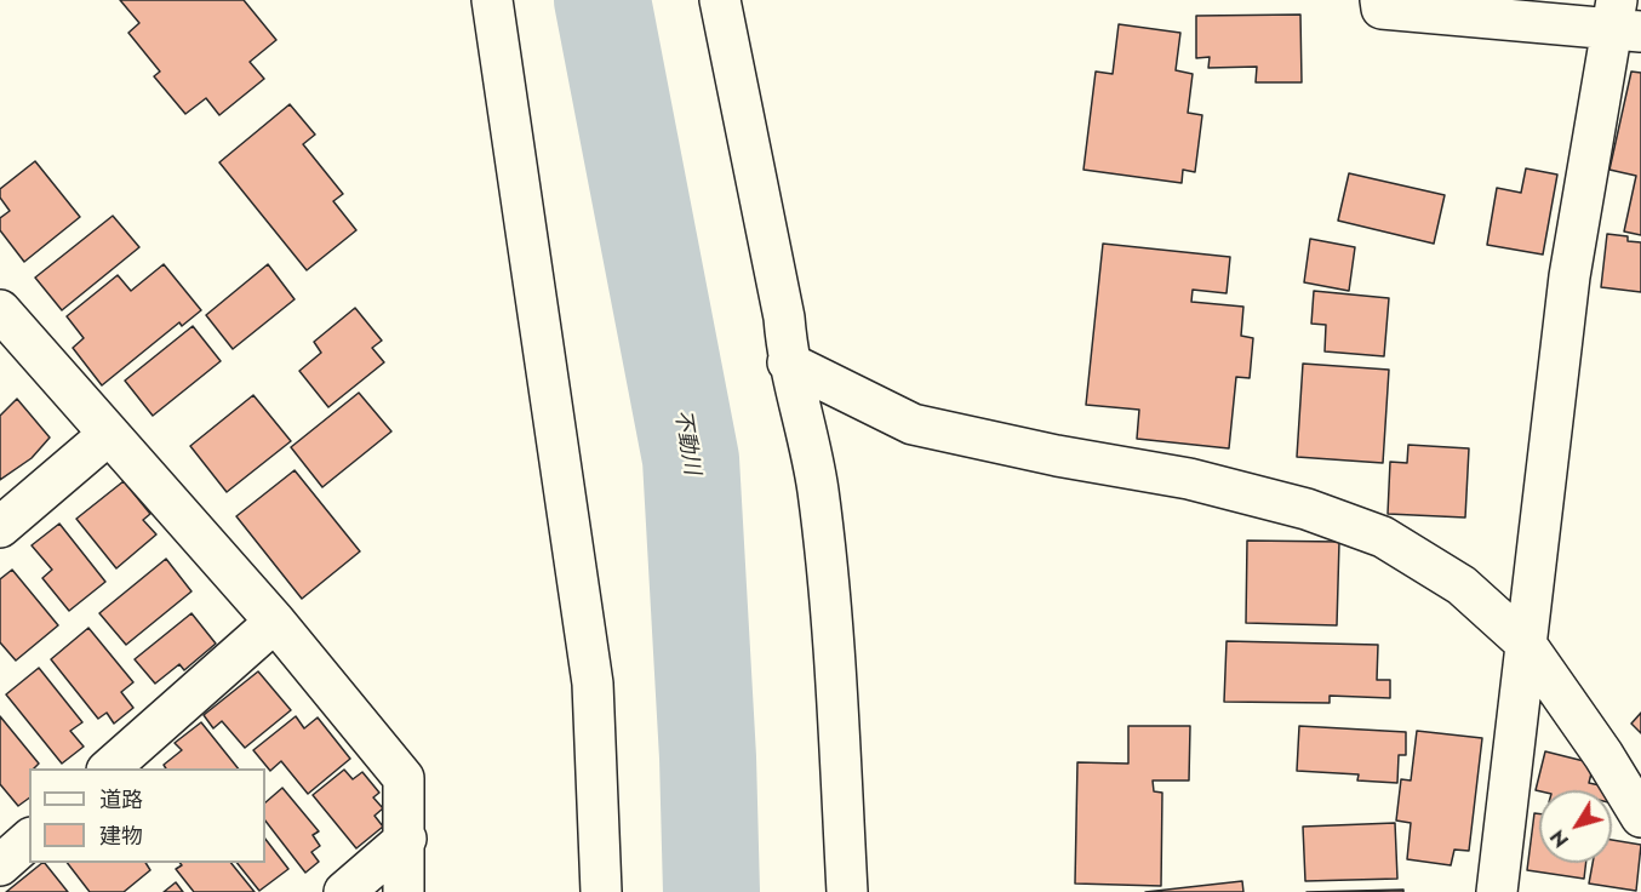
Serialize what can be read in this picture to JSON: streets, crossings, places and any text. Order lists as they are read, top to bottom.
{
  "water": ["不動川"],
  "legend": ["道路", "建物"],
  "north": "bottom left"
}
